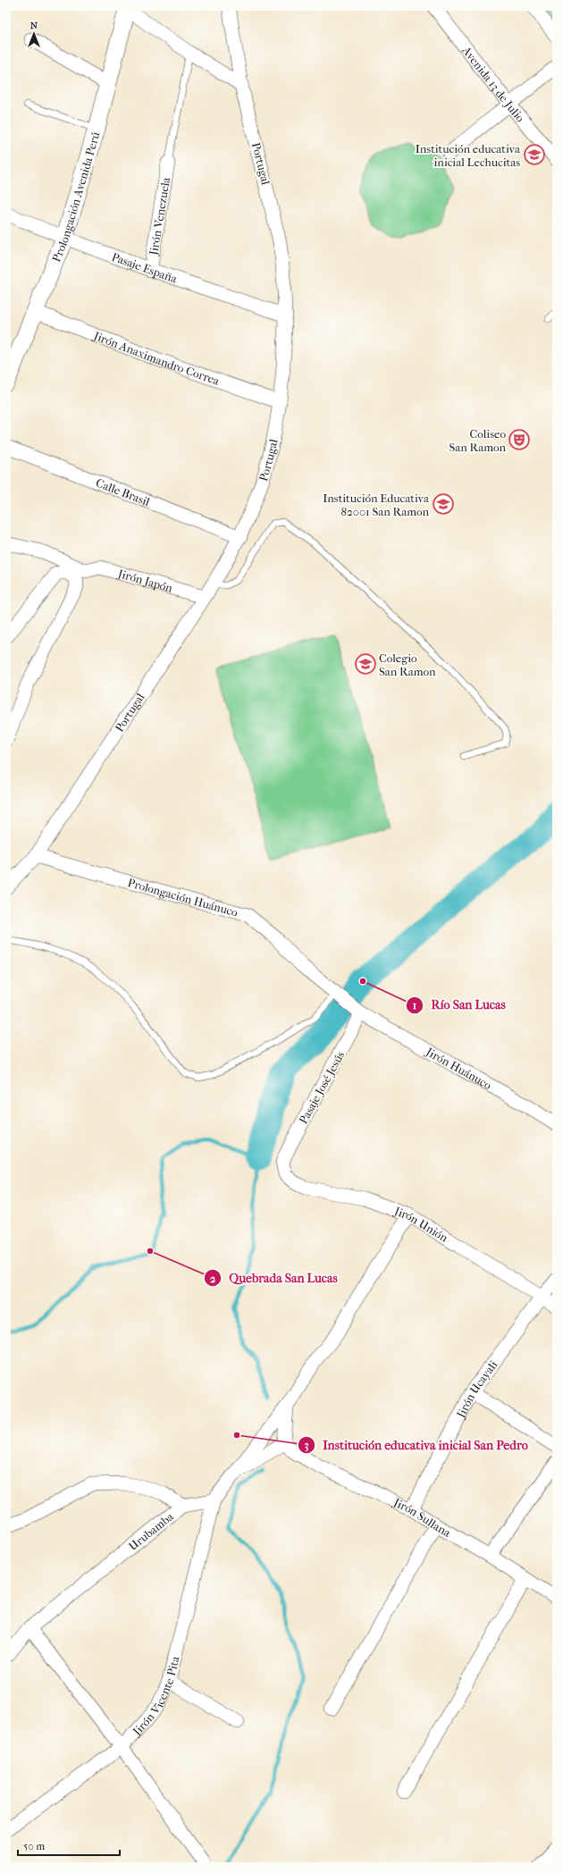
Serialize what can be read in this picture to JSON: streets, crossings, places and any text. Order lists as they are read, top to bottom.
{
  "streets": {
    "street": [
      "Avenida 13 de Julio",
      "Portugal",
      "Prolongación Avenida Perú",
      "Jirón Venezuela",
      "Pasaje España",
      "Jirón Anaximandro Correa",
      "Calle Brasil",
      "Jirón Japón",
      "Prolongación Huánuco",
      "Jirón Huánuco",
      "Pasaje José Jesús",
      "Jirón Unión",
      "Jirón Ucayali",
      "Jirón Sullana",
      "Urubamba",
      "Jirón Vicente Pita"
    ]
  },
  "crossings": [
    ["Portugal", "Pasaje España"],
    ["Portugal", "Jirón Anaximandro Correa"],
    ["Portugal", "Calle Brasil"],
    ["Portugal", "Jirón Japón"],
    ["Portugal", "Prolongación Huánuco"],
    ["Prolongación Avenida Perú", "Pasaje España"],
    ["Prolongación Avenida Perú", "Jirón Anaximandro Correa"],
    ["Jirón Venezuela", "Pasaje España"],
    ["Prolongación Huánuco", "Jirón Huánuco"],
    ["Prolongación Huánuco", "Pasaje José Jesús"],
    ["Jirón Huánuco", "Pasaje José Jesús"],
    ["Pasaje José Jesús", "Jirón Unión"],
    ["Jirón Unión", "Jirón Ucayali"],
    ["Jirón Ucayali", "Jirón Sullana"],
    ["Urubamba", "Jirón Vicente Pita"]
  ],
  "places": {
    "school or university": ["Institución educativa inicial Lechucitas", "Institución Educativa 82001 San Ramon", "Colegio San Ramon"],
    "theatre": ["Coliseo San Ramon"],
    "other": ["Río San Lucas", "Quebrada San Lucas", "Institución educativa inicial San Pedro"]
  },
  "scale_bar": "50 m",
  "north": "top"
}
